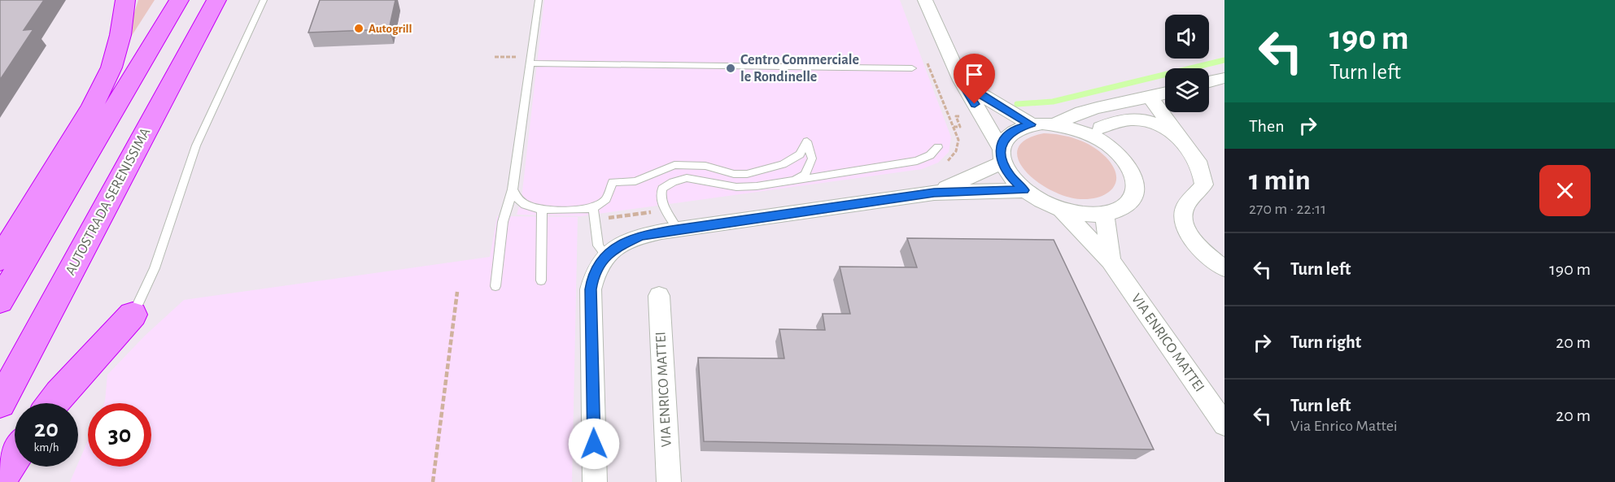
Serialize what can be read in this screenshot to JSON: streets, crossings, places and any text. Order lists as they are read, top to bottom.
{
  "streets": {
    "highway": ["AUTOSTRADA SERENISSIMA"],
    "street": ["VIA ENRICO MATTEI"]
  },
  "places": ["Autogrill", "Centro Commerciale le Rondinelle"],
  "page": {
    "turn": ["190 m", "Turn left"],
    "then": "Then",
    "heading": ["1 min", "270 m · 22:11"],
    "list": [
      {
        "name": "Turn left",
        "value": "190 m"
      },
      {
        "name": "Turn right",
        "value": "20 m"
      },
      {
        "name": "Turn left",
        "note": "Via Enrico Mattei",
        "value": "20 m"
      }
    ],
    "speed": "20 km/h",
    "limit": "30"
  }
}
